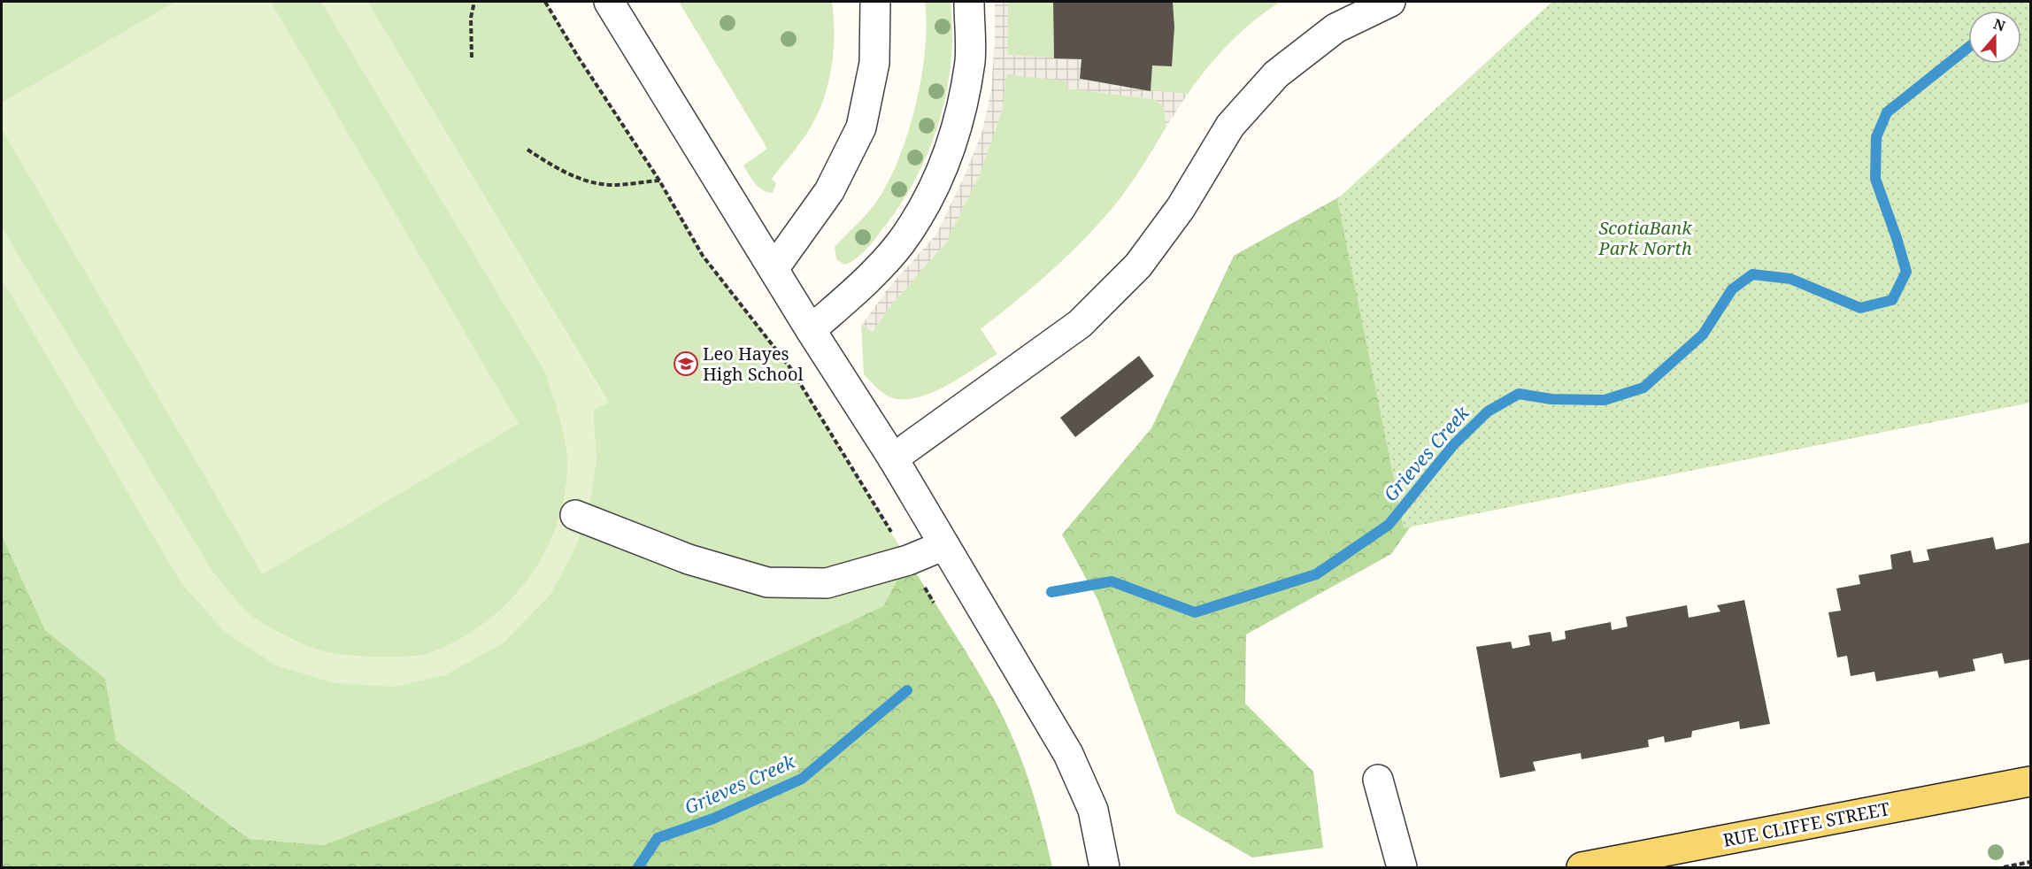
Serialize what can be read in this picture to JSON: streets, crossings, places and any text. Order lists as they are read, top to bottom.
{
  "streets": {
    "main road": ["RUE CLIFFE STREET"]
  },
  "water": ["Grieves Creek"],
  "parks": ["ScotiaBank Park North"],
  "places": {
    "school or university": ["Leo Hayes High School"]
  },
  "north": "top"
}
